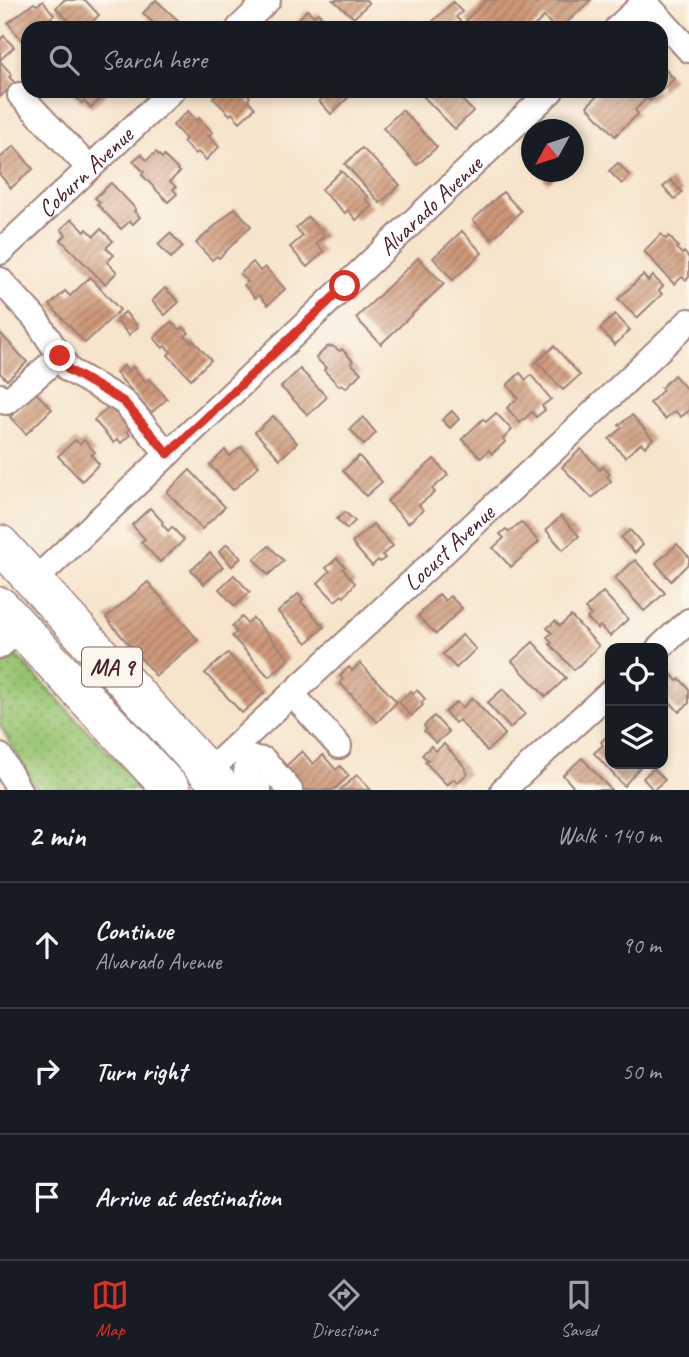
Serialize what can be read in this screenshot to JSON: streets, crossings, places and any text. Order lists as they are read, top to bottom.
{
  "streets": {
    "highway": ["MA 9"],
    "street": ["Coburn Avenue", "Alvarado Avenue", "Locust Avenue"]
  },
  "crossings": [
    ["Alvarado Avenue", "MA 9"],
    ["Locust Avenue", "MA 9"]
  ],
  "north": "bottom left",
  "page": {
    "search": "Search here",
    "heading": ["2 min", "Walk · 140 m"],
    "list": [
      ["Continue", "Alvarado Avenue", "90 m"],
      ["Turn right", "50 m"],
      "Arrive at destination"
    ],
    "nav": ["Map", "Directions", "Saved"]
  }
}
